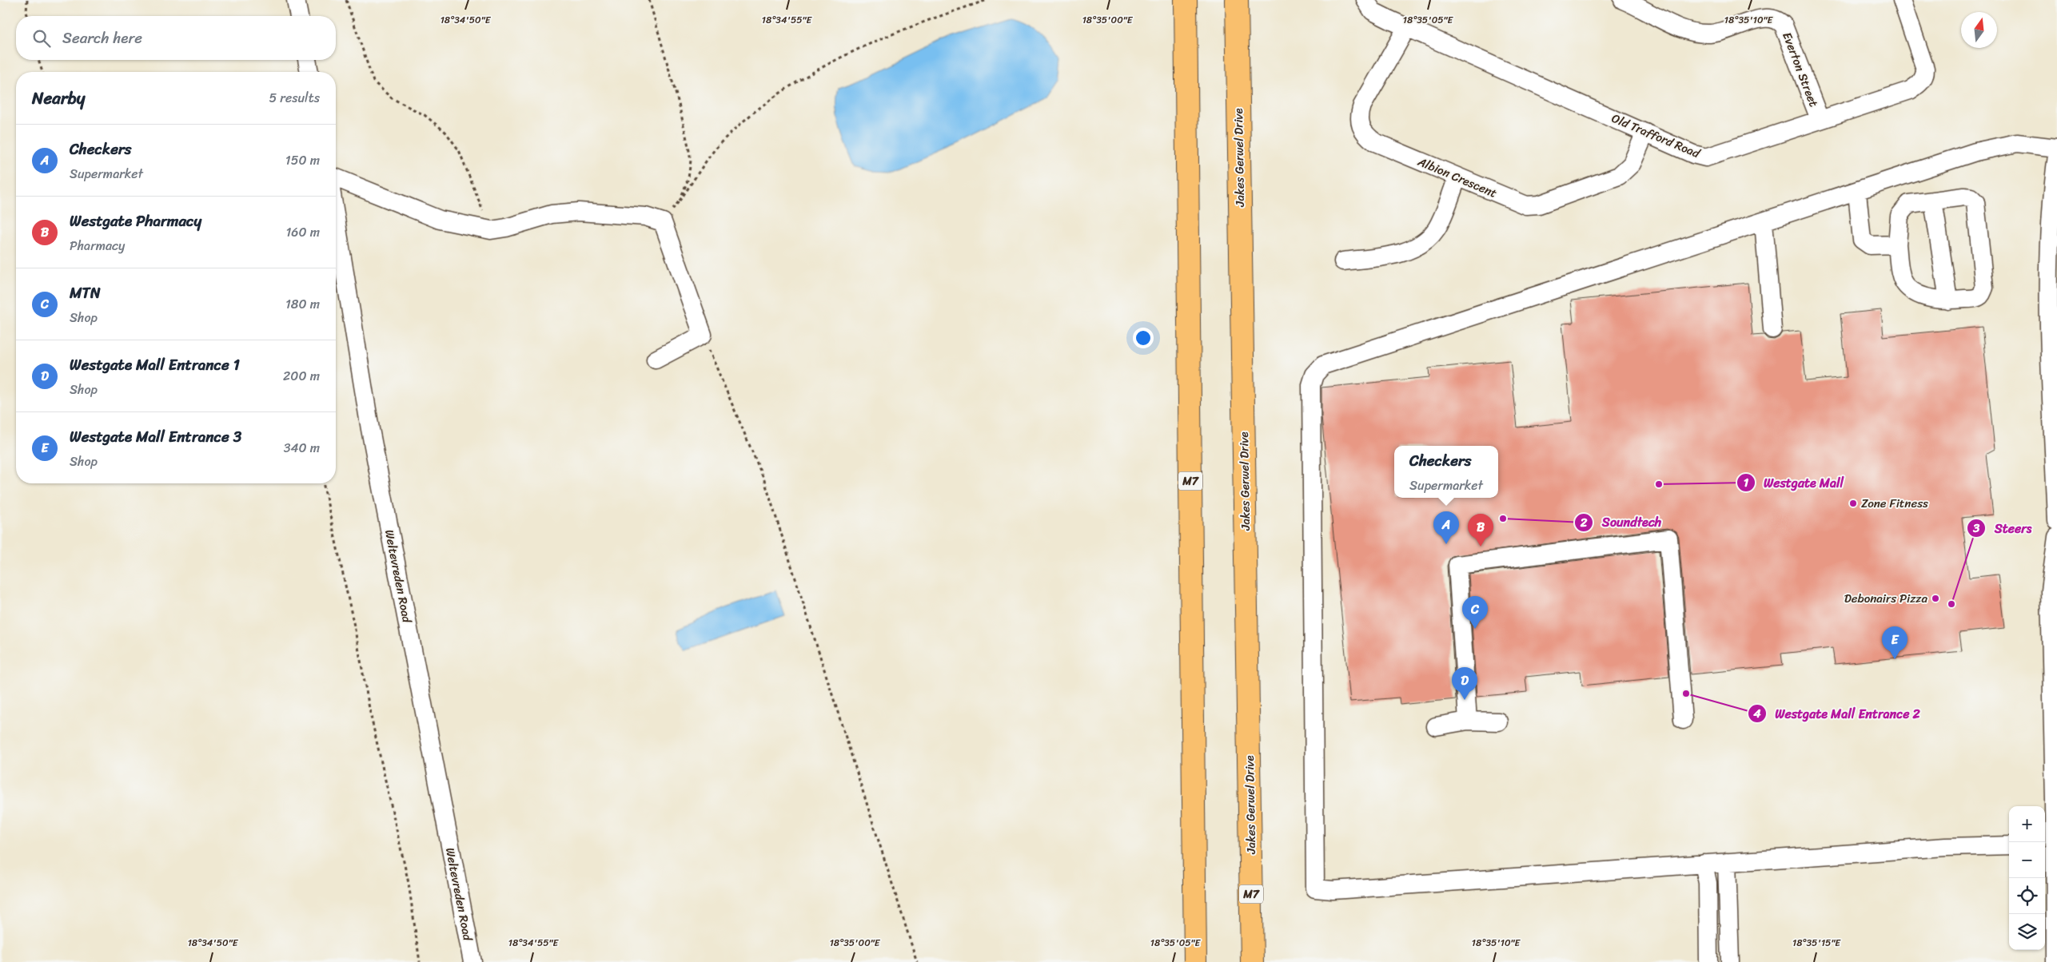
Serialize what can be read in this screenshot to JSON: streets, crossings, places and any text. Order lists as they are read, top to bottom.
{
  "streets": {
    "main road": ["Jakes Gerwel Drive", "M7"],
    "street": [
      "Everton Street",
      "Old Trafford Road",
      "Albion Crescent",
      "Weltevreden Road"
    ]
  },
  "crossings": [
    ["Everton Street", "Old Trafford Road"],
    ["Old Trafford Road", "Albion Crescent"]
  ],
  "places": [
    "Westgate Mall",
    "Zone Fitness",
    "Soundtech",
    "Debonairs Pizza",
    "Steers",
    "Westgate Mall Entrance 2"
  ],
  "north": "top",
  "page": {
    "search": "Search here",
    "heading": ["Nearby", "5 results"],
    "list": [
      {
        "mark": "A",
        "name": "Checkers",
        "note": "Supermarket",
        "value": "150 m"
      },
      {
        "mark": "B",
        "name": "Westgate Pharmacy",
        "note": "Pharmacy",
        "value": "160 m"
      },
      {
        "mark": "C",
        "name": "MTN",
        "note": "Shop",
        "value": "180 m"
      },
      {
        "mark": "D",
        "name": "Westgate Mall Entrance 1",
        "note": "Shop",
        "value": "200 m"
      },
      {
        "mark": "E",
        "name": "Westgate Mall Entrance 3",
        "note": "Shop",
        "value": "340 m"
      }
    ],
    "popup": ["Checkers", "Supermarket"],
    "pins": [
      "A",
      "B",
      "C",
      "E",
      "D"
    ],
    "map_buttons": ["+", "−"]
  },
  "coordinates": [
    "18°34'50\"E",
    "18°34'55\"E",
    "18°35'00\"E",
    "18°35'05\"E",
    "18°35'10\"E",
    "18°35'15\"E"
  ]
}
